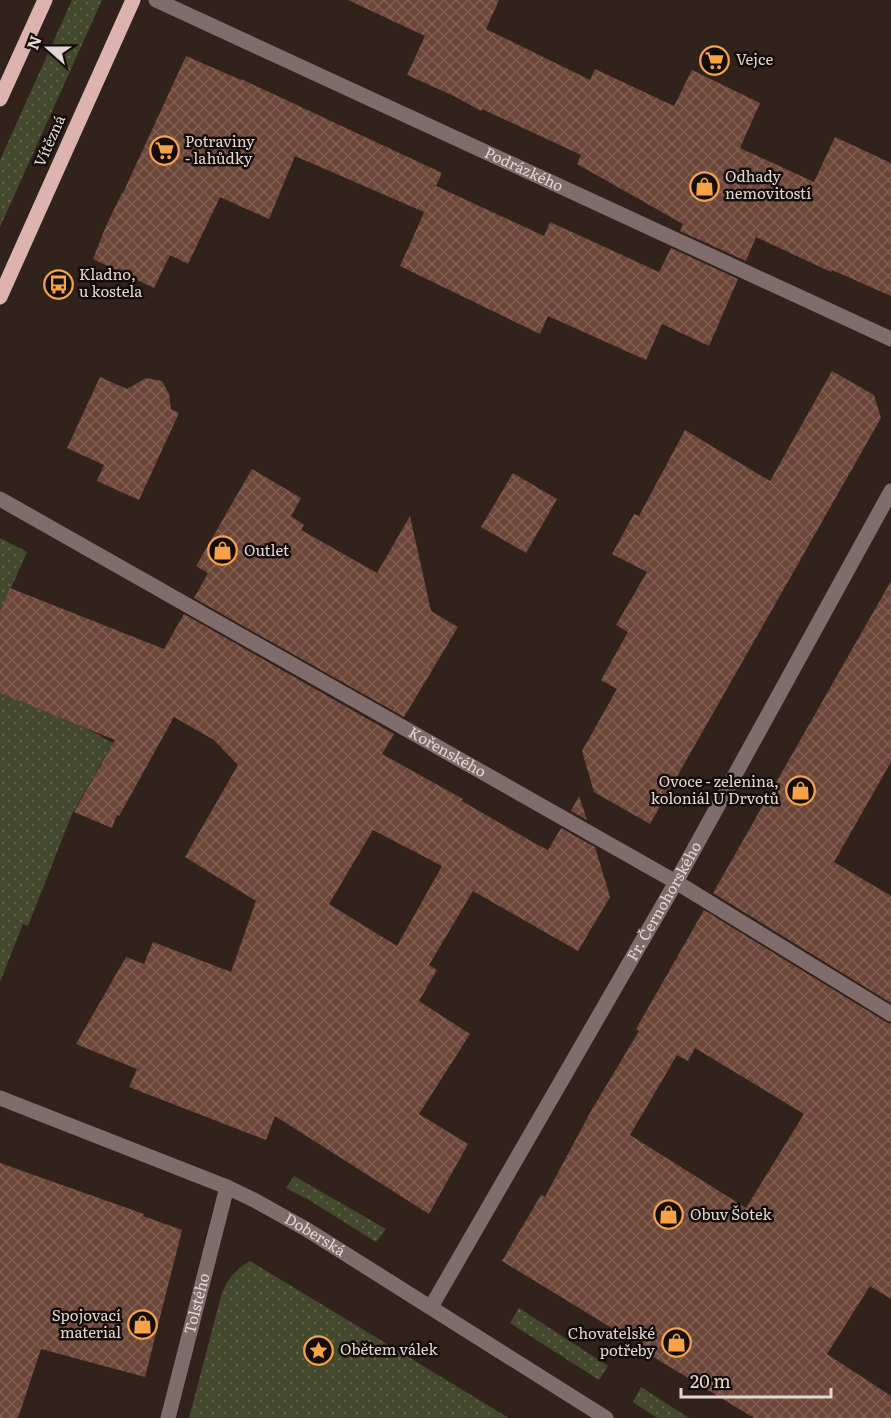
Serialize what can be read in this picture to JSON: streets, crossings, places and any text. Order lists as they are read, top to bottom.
{
  "streets": {
    "main road": ["Vítězná"],
    "street": [
      "Podrázkého",
      "Kořenského",
      "Fr. Černohorského",
      "Doberská",
      "Tolstého"
    ]
  },
  "crossings": [
    ["Kořenského", "Fr. Černohorského"],
    ["Fr. Černohorského", "Doberská"],
    ["Doberská", "Tolstého"]
  ],
  "places": {
    "supermarket": ["Vejce", "Potraviny - lahůdky"],
    "shop": [
      "Odhady nemovitostí",
      "Outlet",
      "Ovoce - zelenina, koloniál U Drvotů",
      "Obuv Šotek",
      "Spojovací material",
      "Chovatelské potřeby"
    ],
    "bus stop": ["Kladno, u kostela"],
    "place": ["Obětem válek"]
  },
  "scale_bar": "20 m",
  "north": "left"
}
